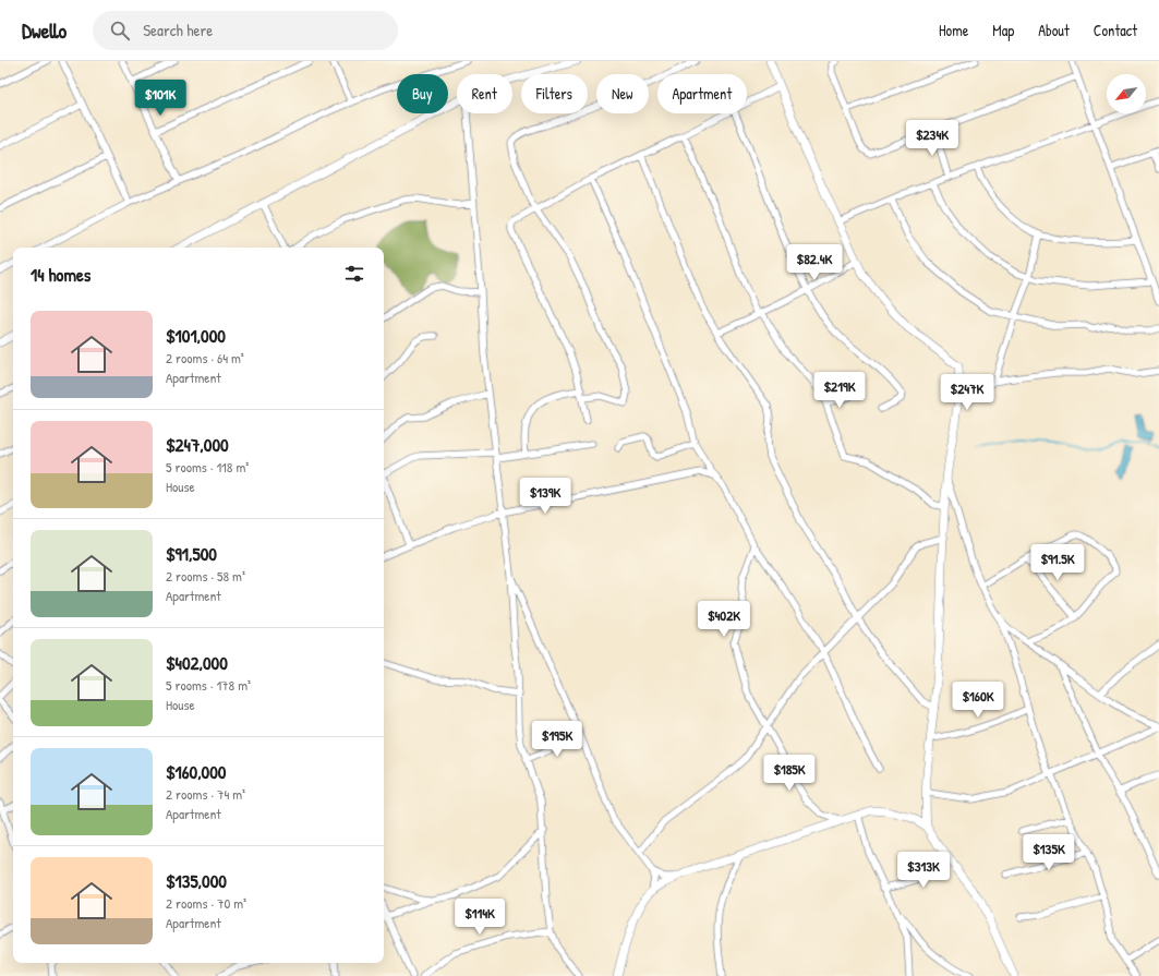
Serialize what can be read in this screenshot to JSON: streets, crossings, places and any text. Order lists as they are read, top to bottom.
{
  "north": "bottom left",
  "page": {
    "header": "Dwello",
    "search": "Search here",
    "nav": [
      "Home",
      "Map",
      "About",
      "Contact"
    ],
    "chip": [
      "Buy",
      "Rent",
      "Filters",
      "New",
      "Apartment"
    ],
    "price": [
      "$101K",
      "$234K",
      "$82.4K",
      "$219K",
      "$247K",
      "$139K",
      "$91.5K",
      "$402K",
      "$160K",
      "$195K",
      "$185K",
      "$135K",
      "$313K",
      "$114K"
    ],
    "heading": "14 homes",
    "list": [
      {
        "name": "$101,000",
        "note": "2 rooms · 64 m² · Apartment"
      },
      {
        "name": "$247,000",
        "note": "5 rooms · 118 m² · House"
      },
      {
        "name": "$91,500",
        "note": "2 rooms · 58 m² · Apartment"
      },
      {
        "name": "$402,000",
        "note": "5 rooms · 178 m² · House"
      },
      {
        "name": "$160,000",
        "note": "2 rooms · 74 m² · Apartment"
      },
      {
        "name": "$135,000",
        "note": "2 rooms · 70 m² · Apartment"
      }
    ]
  }
}
